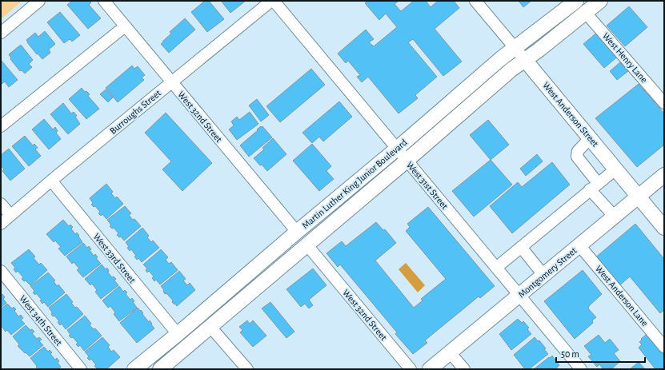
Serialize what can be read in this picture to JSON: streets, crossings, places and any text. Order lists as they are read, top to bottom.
{
  "streets": {
    "main road": ["West Anderson Street", "Martin Luther King Junior Boulevard", "Montgomery Street"],
    "street": [
      "West Henry Lane",
      "Burroughs Street",
      "West 32nd Street",
      "West 31st Street",
      "West 33rd Street",
      "West Anderson Lane",
      "West 34th Street"
    ]
  },
  "crossings": [
    ["West Henry Lane", "Martin Luther King Junior Boulevard"],
    ["Burroughs Street", "West 32nd Street"],
    ["Burroughs Street", "West 33rd Street"],
    ["West Anderson Street", "Martin Luther King Junior Boulevard"],
    ["West Anderson Street", "Montgomery Street"],
    ["West 32nd Street", "Martin Luther King Junior Boulevard"],
    ["Martin Luther King Junior Boulevard", "West 31st Street"],
    ["Martin Luther King Junior Boulevard", "West 33rd Street"],
    ["West 31st Street", "Montgomery Street"],
    ["Montgomery Street", "West Anderson Lane"]
  ],
  "scale_bar": "50 m"
}
